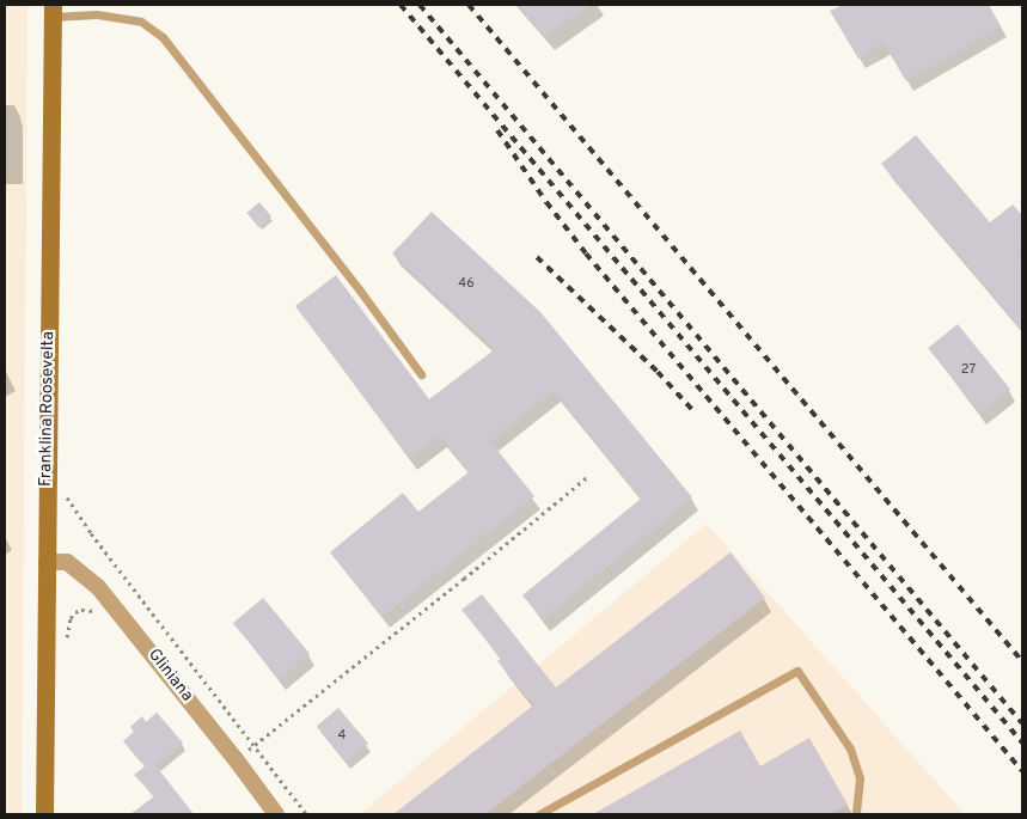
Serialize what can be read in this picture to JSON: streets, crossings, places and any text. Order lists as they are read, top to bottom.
{
  "streets": {
    "street": ["Franklina Roosevelta", "Gliniana"]
  },
  "crossings": [
    ["Franklina Roosevelta", "Gliniana"]
  ],
  "house_numbers": ["46", "27", "4"]
}
